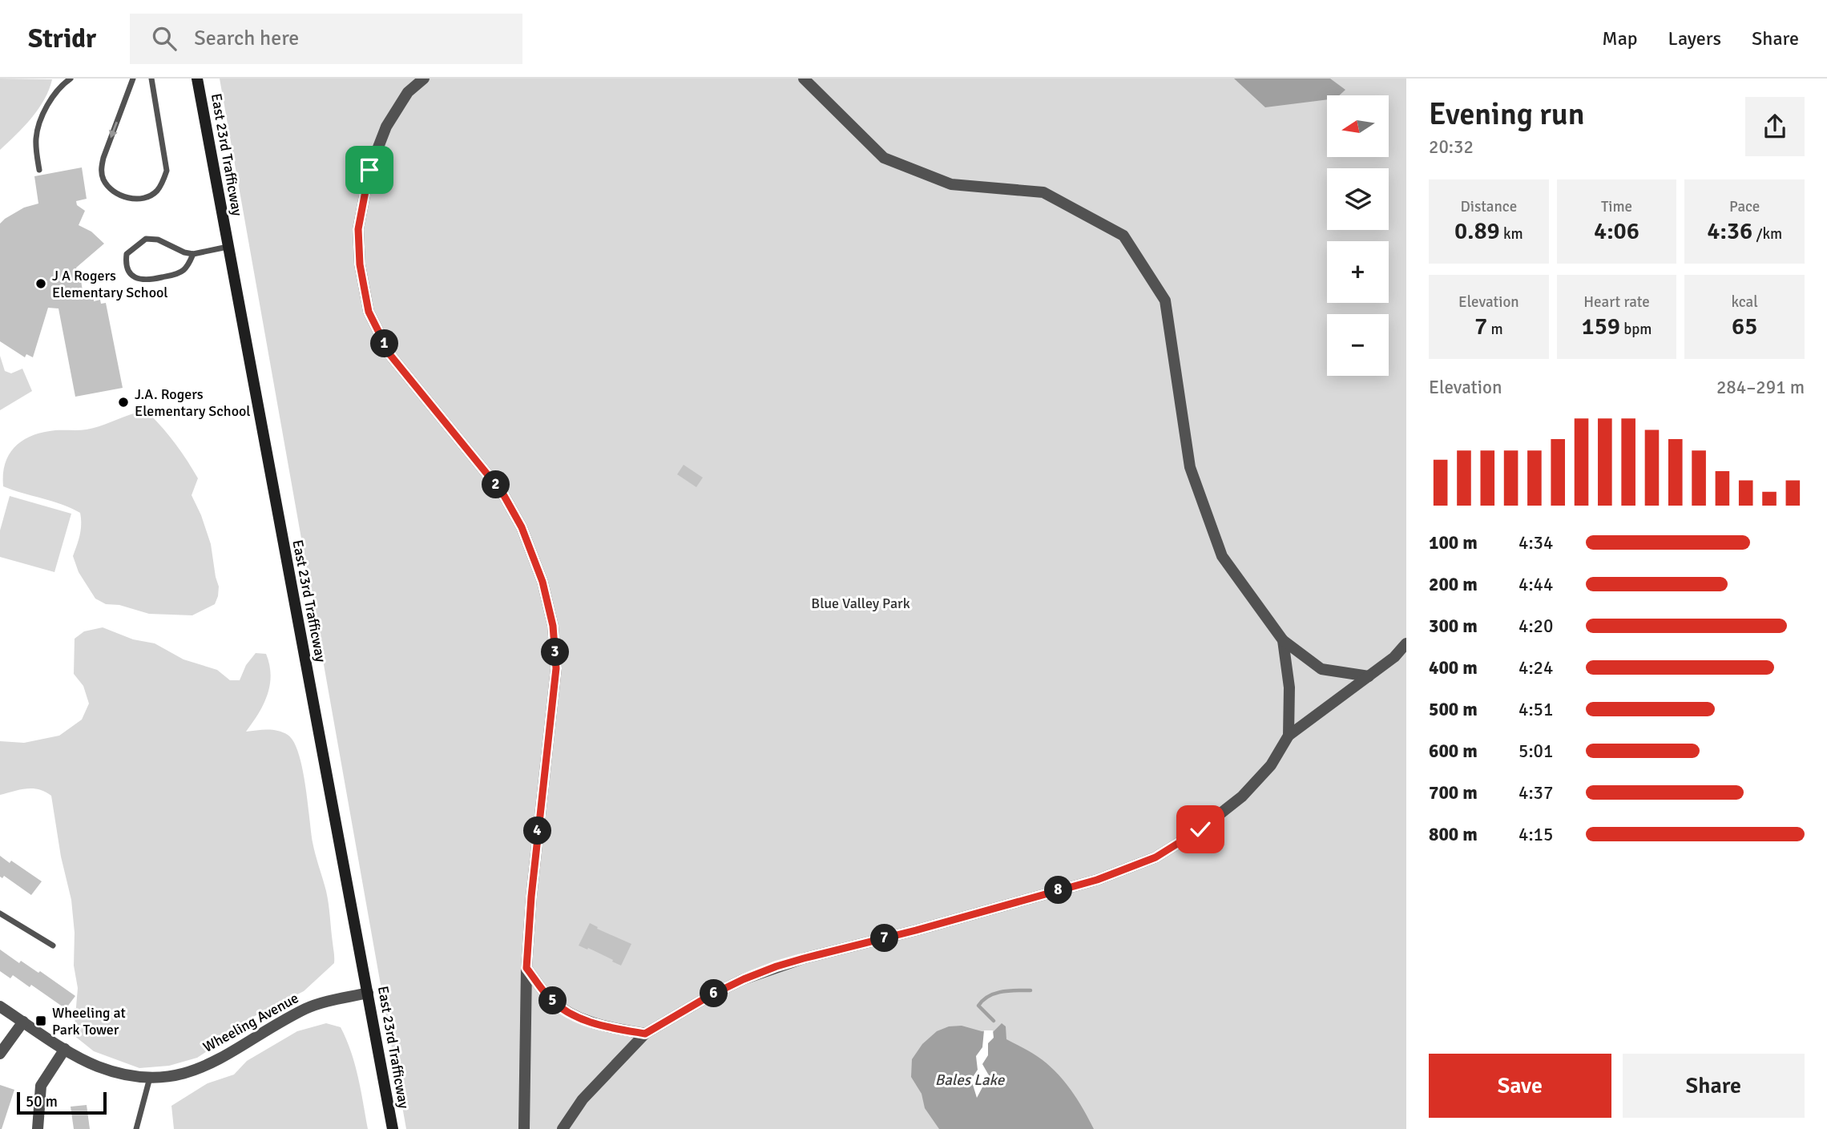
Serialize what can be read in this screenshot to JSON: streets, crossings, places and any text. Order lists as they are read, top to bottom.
{
  "streets": {
    "main road": ["East 23rd Trafficway"],
    "street": ["Wheeling Avenue"]
  },
  "crossings": [
    ["East 23rd Trafficway", "Wheeling Avenue"]
  ],
  "water": ["Bales Lake"],
  "parks": ["Blue Valley Park"],
  "places": {
    "other": ["J A Rogers Elementary School", "J.A. Rogers Elementary School"],
    "transit": ["Wheeling at Park Tower"]
  },
  "scale_bar": "50 m",
  "north": "left",
  "page": {
    "header": "Stridr",
    "search": "Search here",
    "nav": ["Map", "Layers", "Share"],
    "heading": ["Evening run", "20:32"],
    "map_buttons": ["+", "−"],
    "stats": [
      ["Distance", "0.89 km"],
      ["Time", "4:06"],
      ["Pace", "4:36 /km"],
      ["Elevation", "7 m"],
      ["Heart rate", "159 bpm"],
      ["kcal", "65"]
    ],
    "pins": [
      "1",
      "2",
      "3",
      "4",
      "8",
      "7",
      "6",
      "5"
    ],
    "chart": ["Elevation", "284–291 m"],
    "list": [
      {
        "name": "100 m",
        "note": "4:34"
      },
      {
        "name": "200 m",
        "note": "4:44"
      },
      {
        "name": "300 m",
        "note": "4:20"
      },
      {
        "name": "400 m",
        "note": "4:24"
      },
      {
        "name": "500 m",
        "note": "4:51"
      },
      {
        "name": "600 m",
        "note": "5:01"
      },
      {
        "name": "700 m",
        "note": "4:37"
      },
      {
        "name": "800 m",
        "note": "4:15"
      }
    ],
    "buttons": ["Save", "Share"],
    "scale": "50 m"
  }
}
